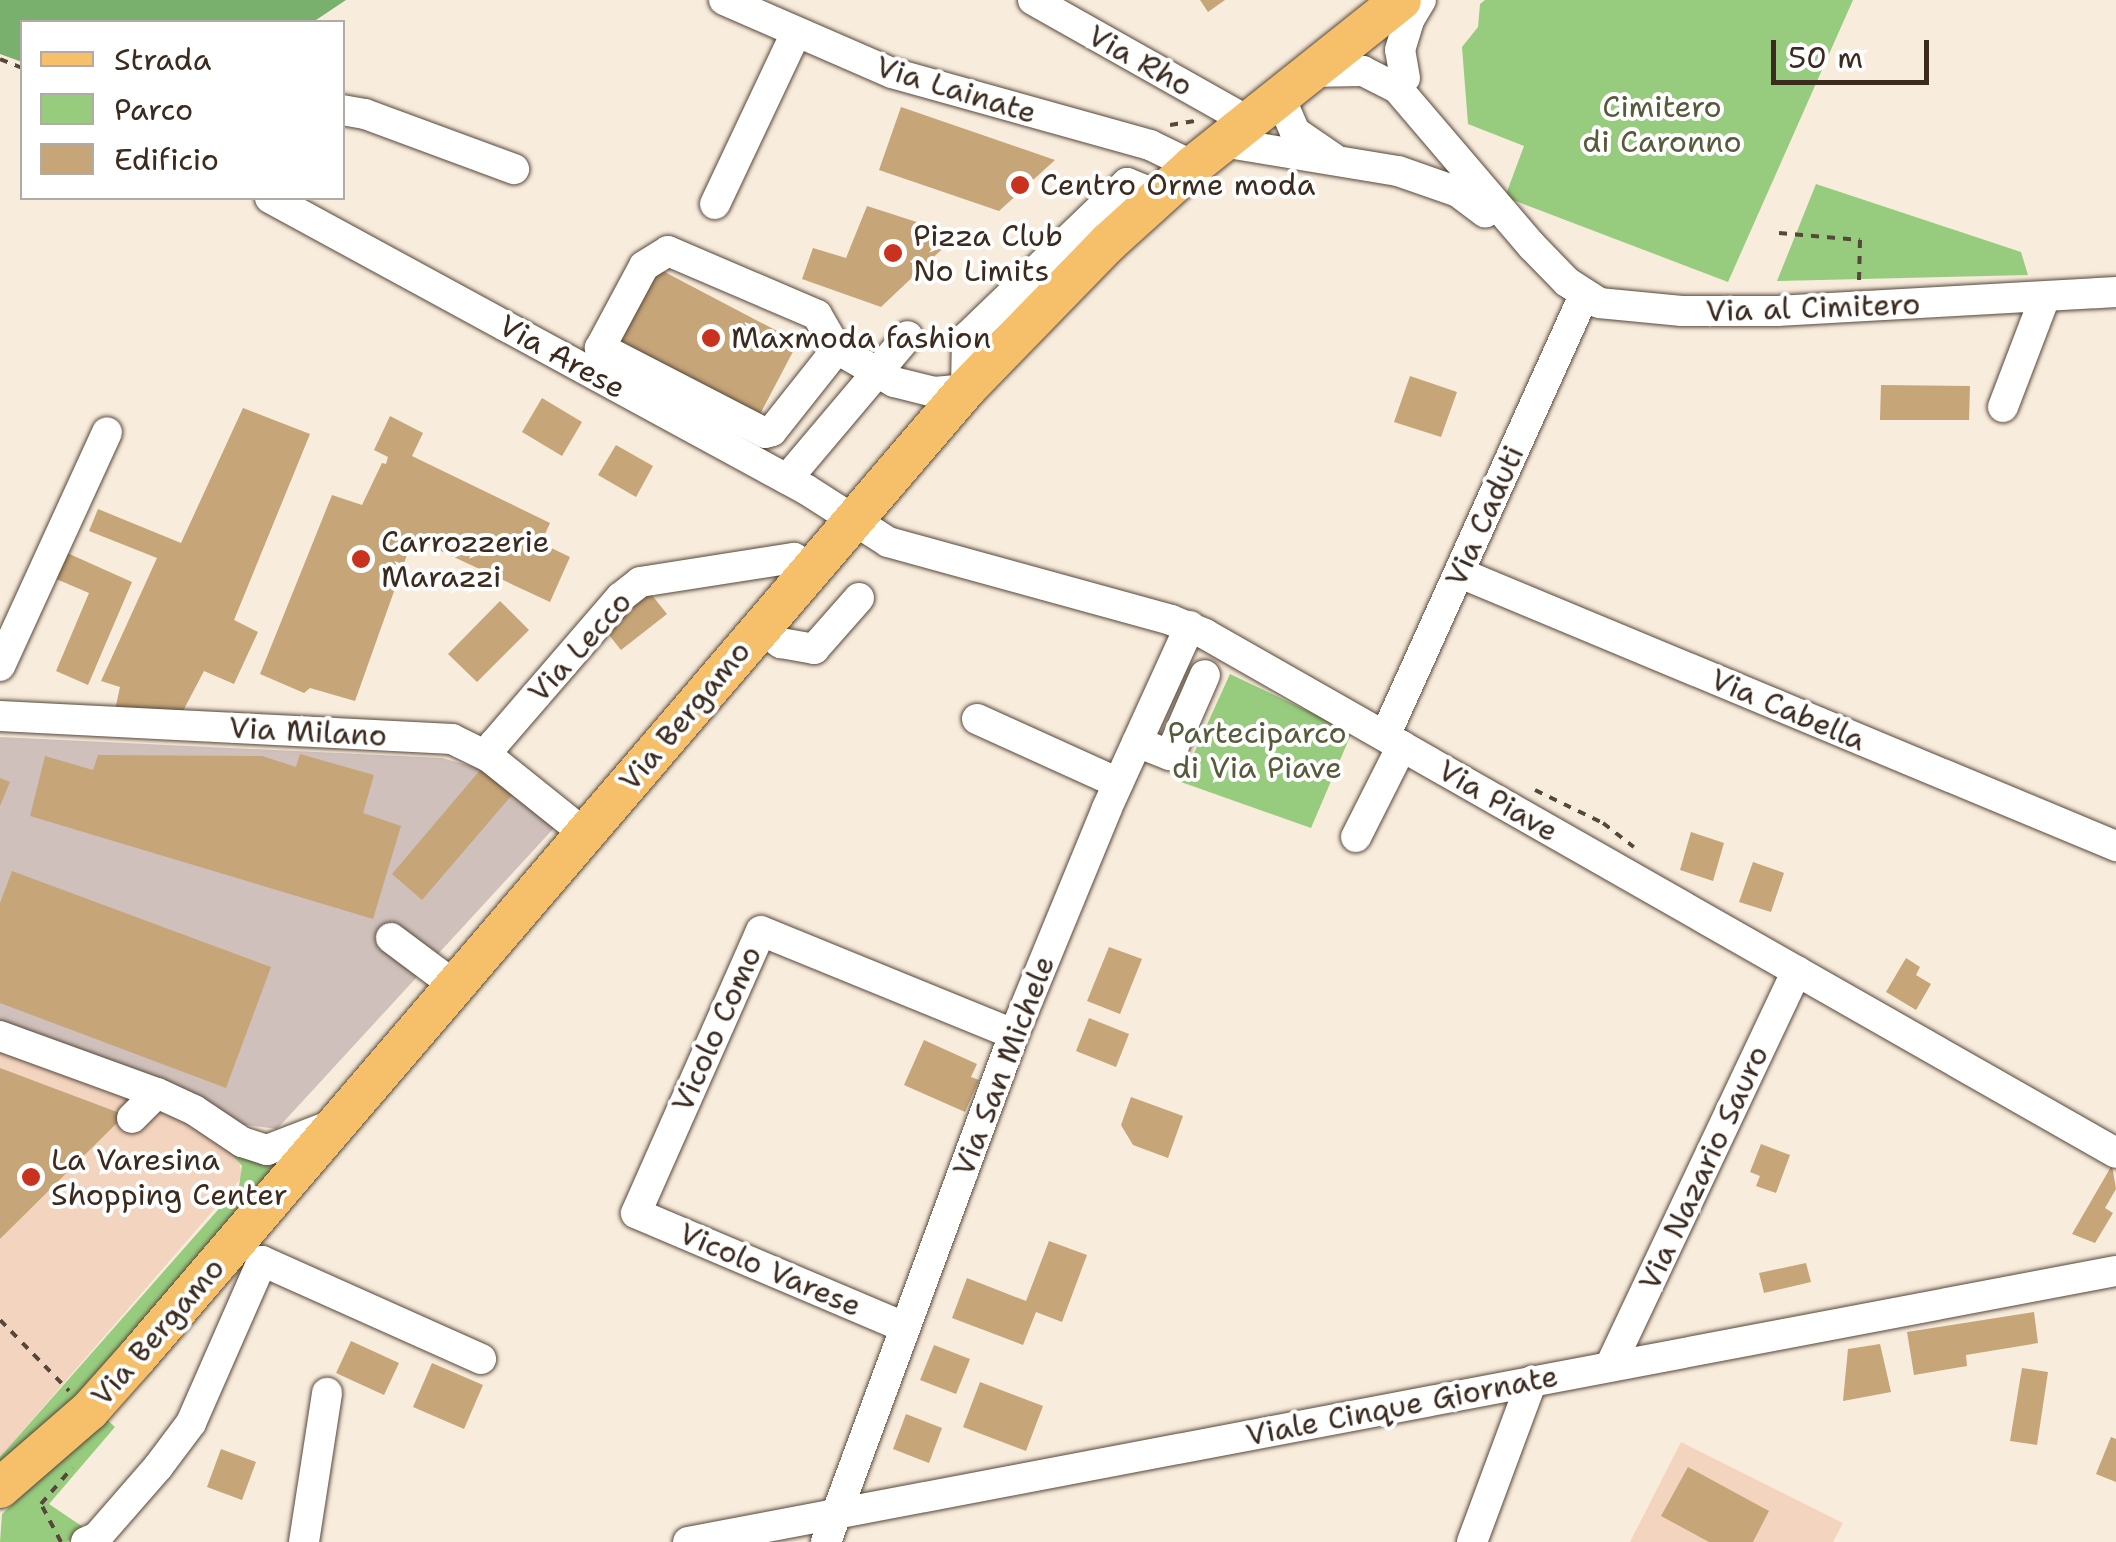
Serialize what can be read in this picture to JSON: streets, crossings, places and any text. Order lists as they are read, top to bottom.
{
  "streets": {
    "main road": ["Via Bergamo"],
    "street": [
      "Via Rho",
      "Via Lainate",
      "Via al Cimitero",
      "Via Arese",
      "Via Caduti",
      "Via Lecco",
      "Via Cabella",
      "Via Milano",
      "Via Piave",
      "Vicolo Como",
      "Via San Michele",
      "Via Nazario Sauro",
      "Vicolo Varese",
      "Viale Cinque Giornate"
    ]
  },
  "crossings": [
    ["Via Rho", "Via Lainate"],
    ["Via Rho", "Via Bergamo"],
    ["Via Lainate", "Via Bergamo"],
    ["Via al Cimitero", "Via Caduti"],
    ["Via Arese", "Via Bergamo"],
    ["Via Arese", "Via Piave"],
    ["Via Caduti", "Via Cabella"],
    ["Via Caduti", "Via Piave"],
    ["Via Lecco", "Via Bergamo"],
    ["Via Lecco", "Via Milano"],
    ["Via Bergamo", "Via Milano"],
    ["Via Bergamo", "Via Piave"],
    ["Via Piave", "Via San Michele"],
    ["Via Piave", "Via Nazario Sauro"],
    ["Vicolo Como", "Via San Michele"],
    ["Vicolo Como", "Vicolo Varese"],
    ["Via San Michele", "Vicolo Varese"],
    ["Via San Michele", "Viale Cinque Giornate"],
    ["Via Nazario Sauro", "Viale Cinque Giornate"]
  ],
  "parks": ["Cimitero di Caronno", "Parteciparco di Via Piave"],
  "places": [
    "Centro Orme moda",
    "Pizza Club No Limits",
    "Maxmoda fashion",
    "Carrozzerie Marazzi",
    "La Varesina Shopping Center"
  ],
  "legend": ["Strada", "Parco", "Edificio"],
  "scale_bar": "50 m"
}
